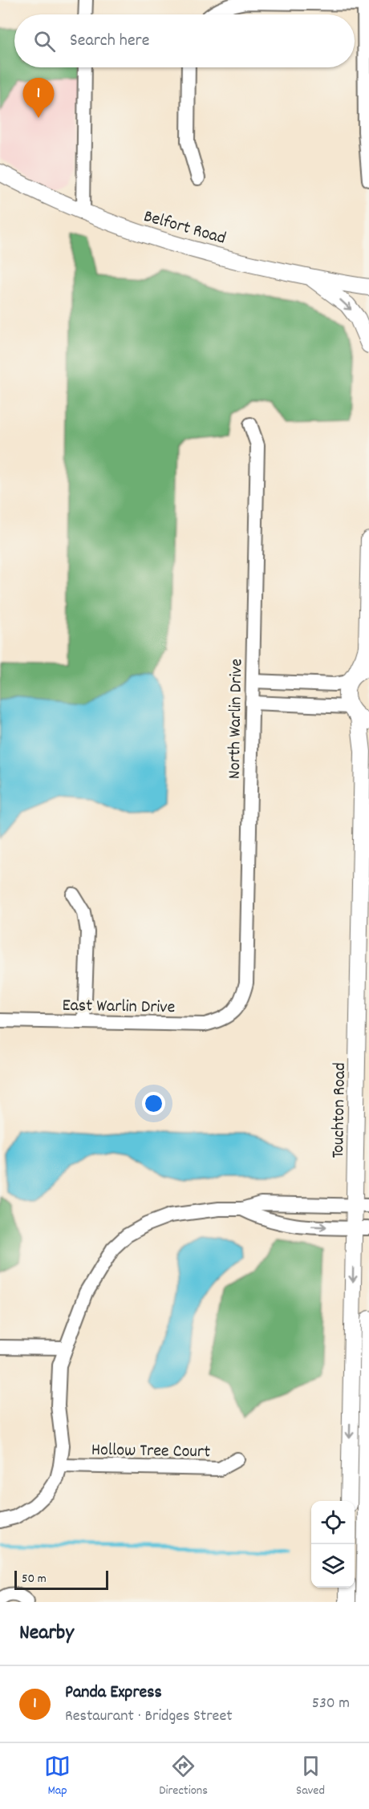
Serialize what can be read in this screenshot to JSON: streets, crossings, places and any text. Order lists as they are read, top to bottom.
{
  "streets": {
    "street": [
      "Belfort Road",
      "North Warlin Drive",
      "East Warlin Drive",
      "Touchton Road",
      "Hollow Tree Court"
    ]
  },
  "crossings": [
    ["North Warlin Drive", "East Warlin Drive"]
  ],
  "scale_bar": "50 m",
  "page": {
    "search": "Search here",
    "pins": "1",
    "scale": "50 m",
    "heading": "Nearby",
    "list": [
      {
        "mark": "1",
        "name": "Panda Express",
        "note": "Restaurant · Bridges Street",
        "value": "530 m"
      }
    ],
    "nav": ["Map", "Directions", "Saved"]
  }
}
